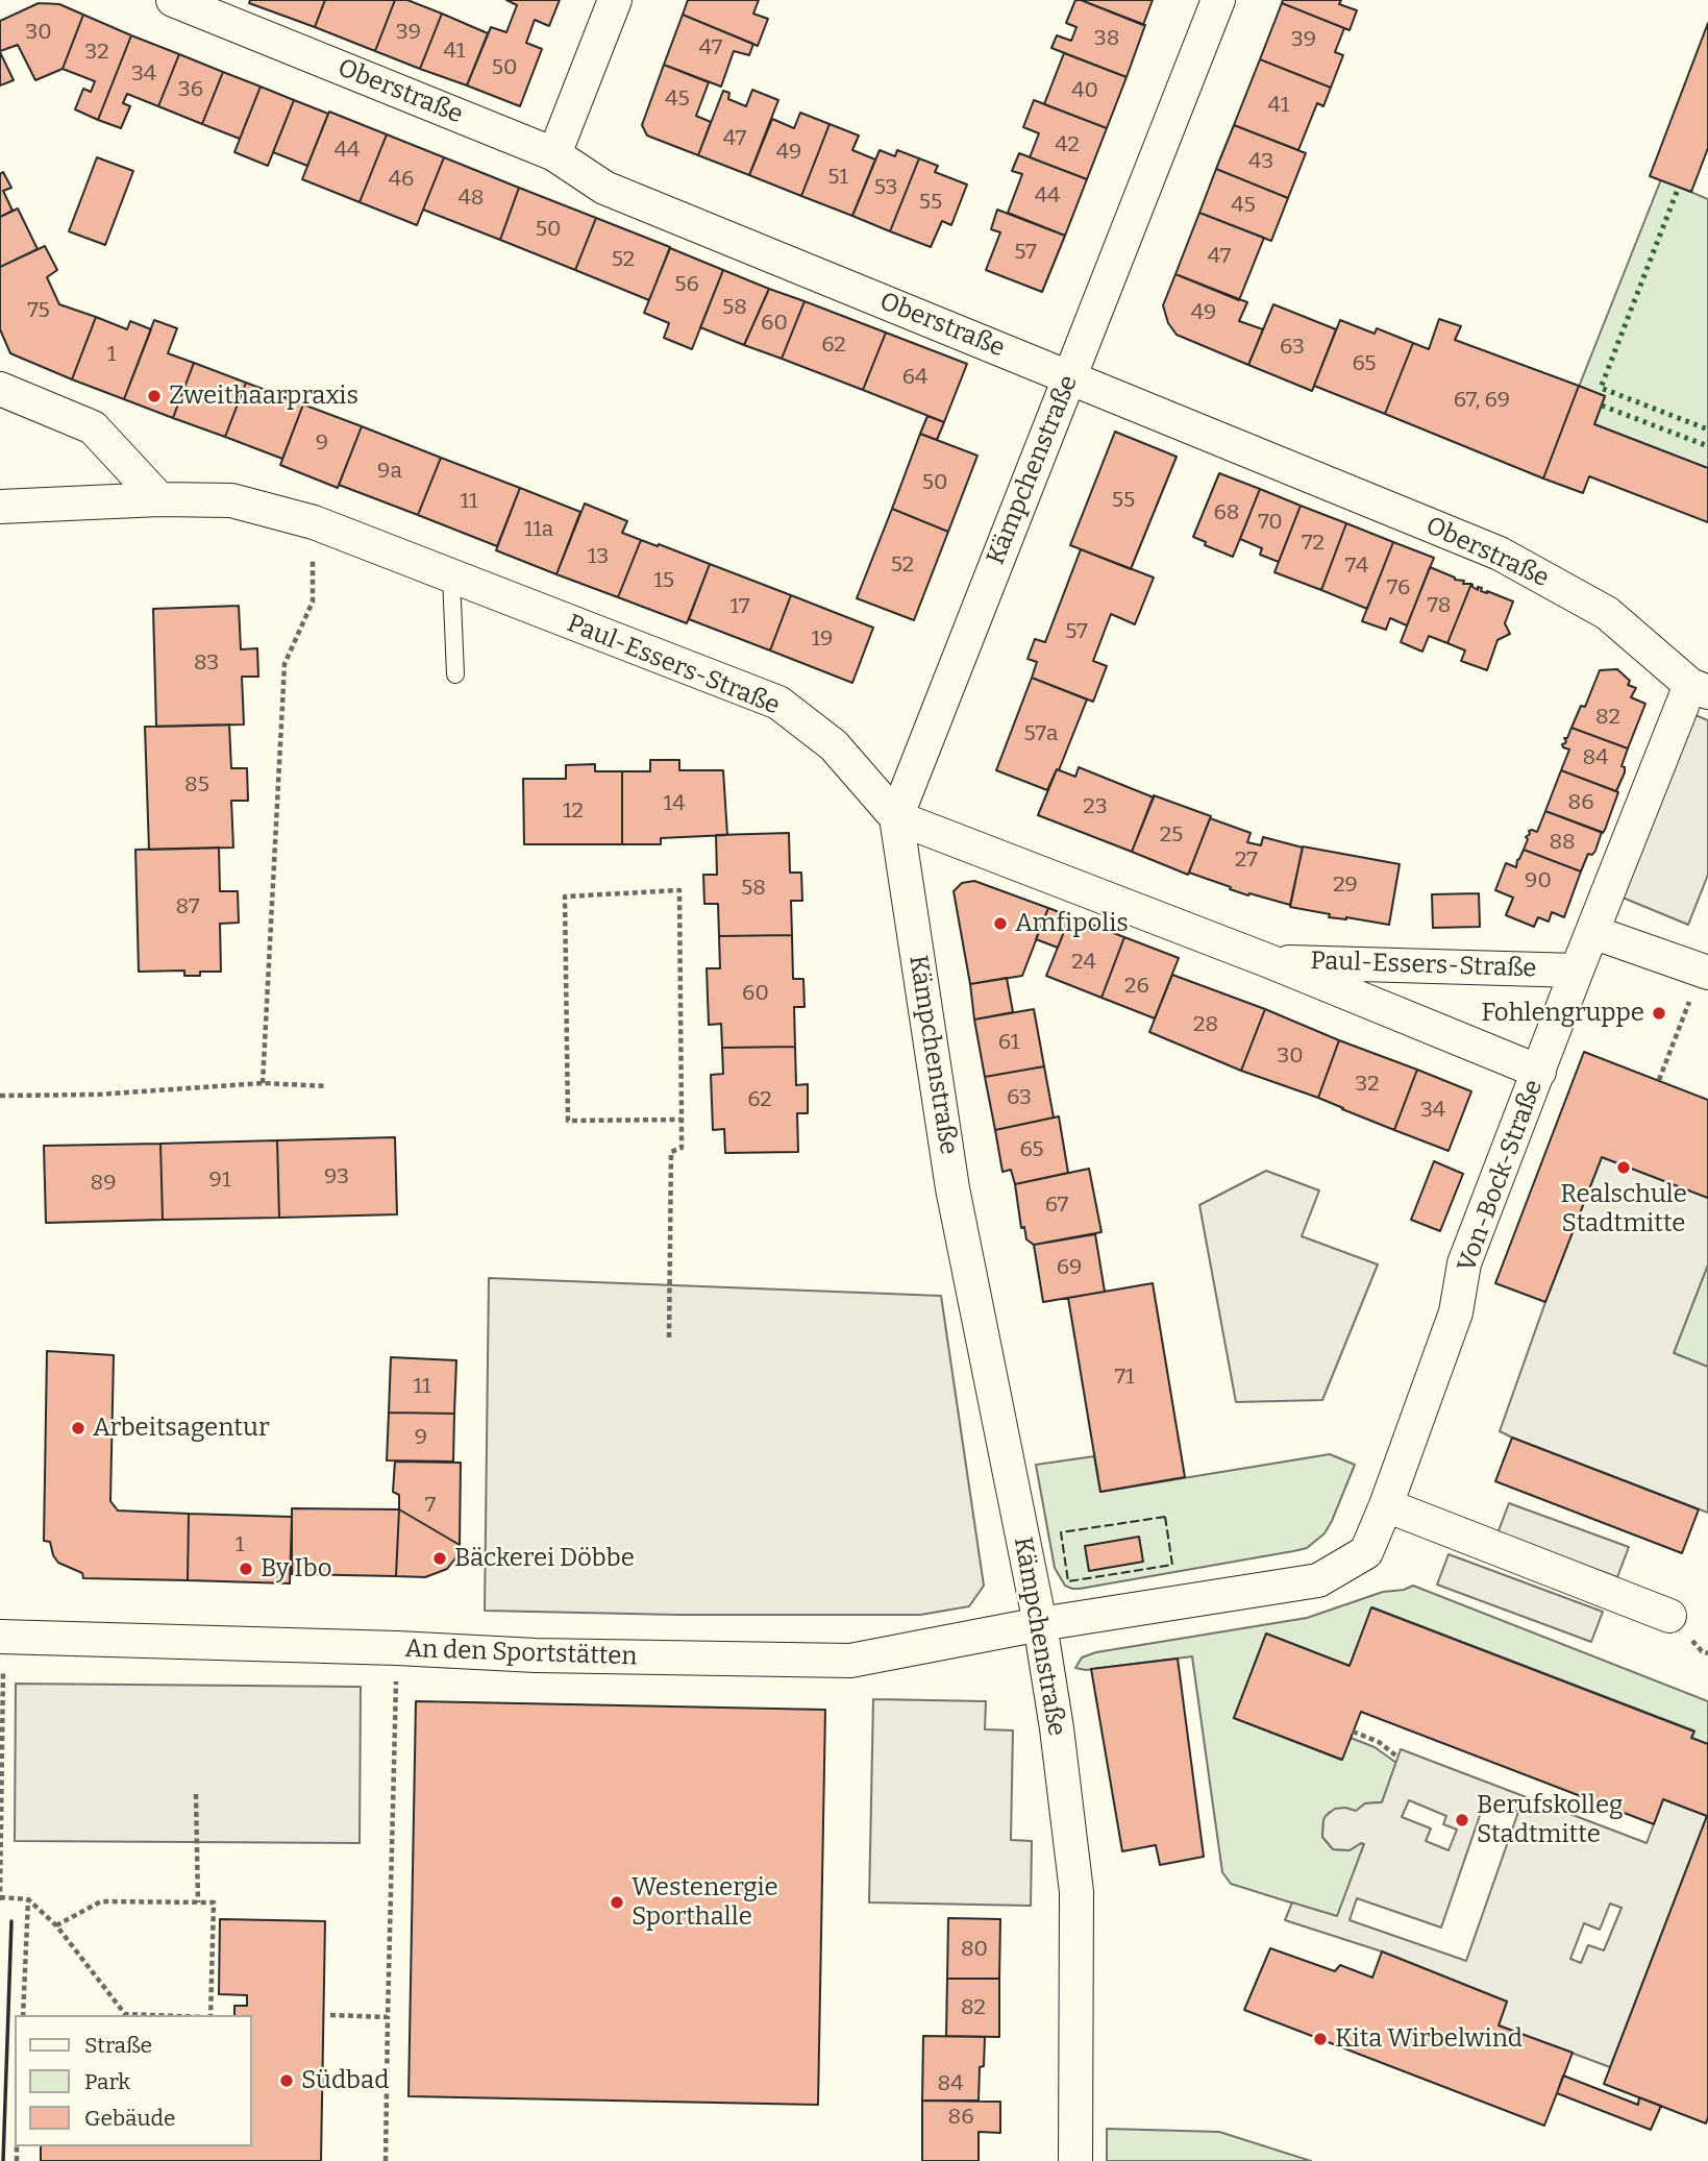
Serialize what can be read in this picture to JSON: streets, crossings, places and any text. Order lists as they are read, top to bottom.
{
  "streets": {
    "street": [
      "Oberstraße",
      "Kämpchenstraße",
      "Paul-Essers-Straße",
      "Von-Bock-Straße",
      "An den Sportstätten"
    ]
  },
  "crossings": [
    ["Oberstraße", "Kämpchenstraße"],
    ["Oberstraße", "Von-Bock-Straße"],
    ["Kämpchenstraße", "Paul-Essers-Straße"],
    ["Kämpchenstraße", "Von-Bock-Straße"],
    ["Kämpchenstraße", "An den Sportstätten"],
    ["Paul-Essers-Straße", "Von-Bock-Straße"],
    ["Von-Bock-Straße", "An den Sportstätten"]
  ],
  "places": [
    "Zweithaarpraxis",
    "Amfipolis",
    "Fohlengruppe",
    "Realschule Stadtmitte",
    "Arbeitsagentur",
    "Bäckerei Döbbe",
    "By Ibo",
    "Berufskolleg Stadtmitte",
    "Westenergie Sporthalle",
    "Kita Wirbelwind",
    "Südbad"
  ],
  "house_numbers": [
    "30",
    "39",
    "38",
    "39",
    "47",
    "41",
    "32",
    "50",
    "34",
    "36",
    "40",
    "45",
    "41",
    "47",
    "42",
    "44",
    "49",
    "43",
    "51",
    "46",
    "53",
    "44",
    "48",
    "55",
    "45",
    "50",
    "57",
    "47",
    "52",
    "56",
    "58",
    "75",
    "49",
    "60",
    "62",
    "63",
    "1",
    "65",
    "64",
    "67, 69",
    "9",
    "9a",
    "50",
    "55",
    "11",
    "68",
    "70",
    "11a",
    "72",
    "13",
    "52",
    "74",
    "15",
    "76",
    "78",
    "17",
    "57",
    "19",
    "83",
    "82",
    "57a",
    "84",
    "85",
    "86",
    "14",
    "23",
    "12",
    "25",
    "88",
    "27",
    "90",
    "29",
    "58",
    "87",
    "24",
    "26",
    "60",
    "28",
    "61",
    "30",
    "32",
    "63",
    "62",
    "34",
    "65",
    "93",
    "91",
    "89",
    "67",
    "69",
    "71",
    "11",
    "9",
    "7",
    "1",
    "80",
    "82",
    "84",
    "86"
  ],
  "legend": ["Straße", "Park", "Gebäude"]
}
